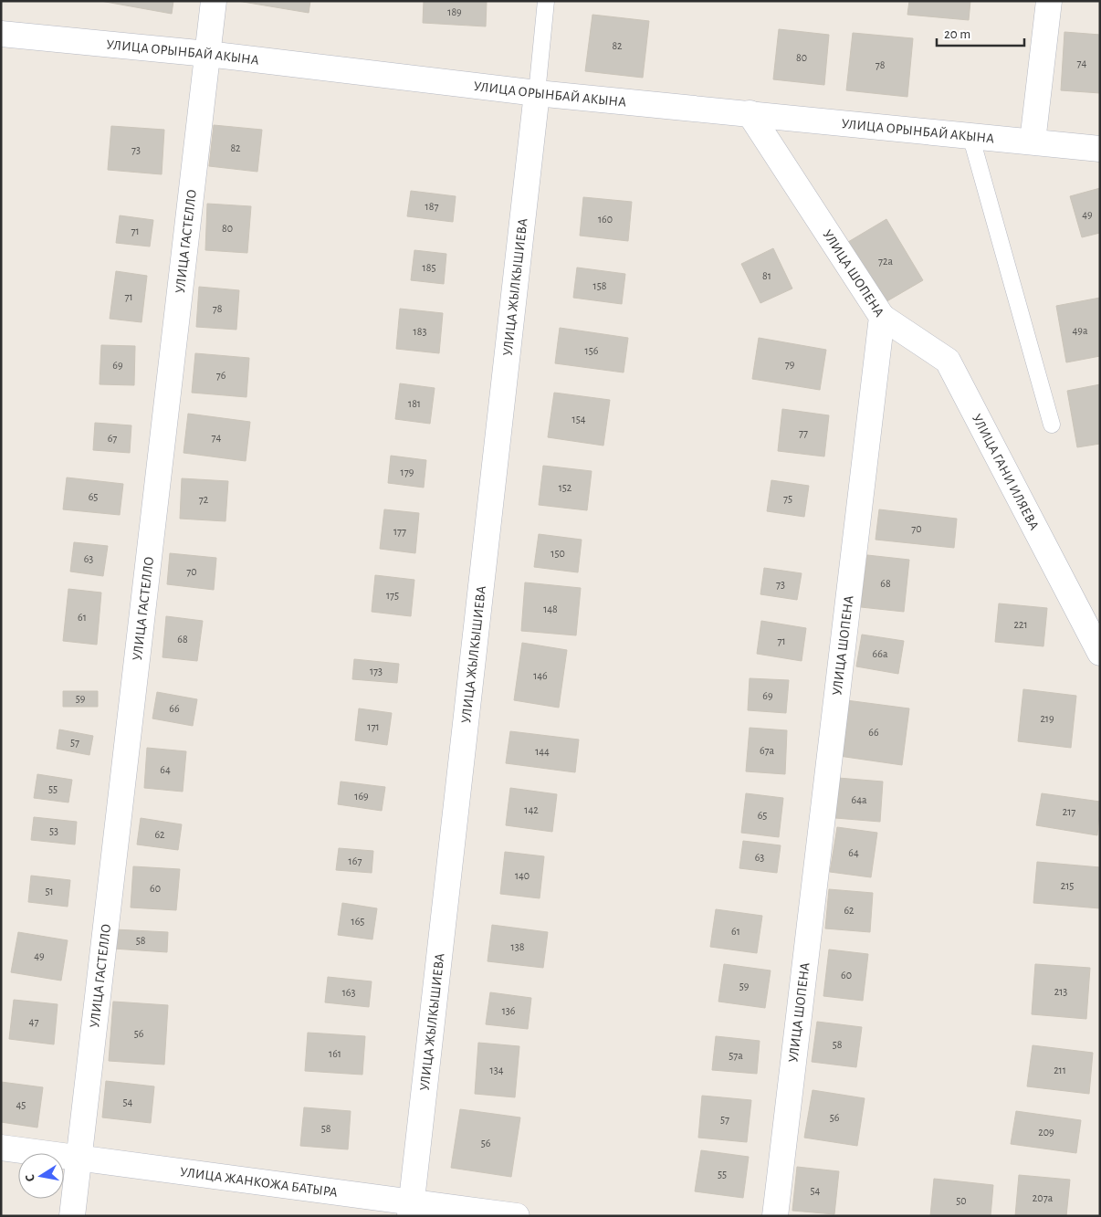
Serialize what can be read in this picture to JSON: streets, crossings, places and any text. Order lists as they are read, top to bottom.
{
  "streets": {
    "street": [
      "УЛИЦА ОРЫНБАЙ АКЫНА",
      "УЛИЦА ГАСТЕЛЛО",
      "УЛИЦА ШОПЕНА",
      "УЛИЦА ЖЫЛКЫШИЕВА",
      "УЛИЦА ГАНИ ИЛЯЕВА",
      "УЛИЦА ЖАНКОЖА БАТЫРА"
    ]
  },
  "crossings": [
    ["УЛИЦА ОРЫНБАЙ АКЫНА", "УЛИЦА ГАСТЕЛЛО"],
    ["УЛИЦА ОРЫНБАЙ АКЫНА", "УЛИЦА ШОПЕНА"],
    ["УЛИЦА ОРЫНБАЙ АКЫНА", "УЛИЦА ЖЫЛКЫШИЕВА"],
    ["УЛИЦА ГАСТЕЛЛО", "УЛИЦА ЖАНКОЖА БАТЫРА"],
    ["УЛИЦА ШОПЕНА", "УЛИЦА ГАНИ ИЛЯЕВА"],
    ["УЛИЦА ЖЫЛКЫШИЕВА", "УЛИЦА ЖАНКОЖА БАТЫРА"]
  ],
  "house_numbers": [
    "189",
    "82",
    "80",
    "74",
    "78",
    "82",
    "73",
    "187",
    "49",
    "160",
    "80",
    "71",
    "72а",
    "185",
    "81",
    "158",
    "71",
    "78",
    "49а",
    "183",
    "156",
    "79",
    "69",
    "76",
    "181",
    "154",
    "77",
    "74",
    "67",
    "179",
    "152",
    "65",
    "75",
    "72",
    "70",
    "177",
    "150",
    "63",
    "70",
    "68",
    "73",
    "175",
    "148",
    "61",
    "221",
    "68",
    "71",
    "66а",
    "173",
    "146",
    "69",
    "59",
    "66",
    "219",
    "171",
    "66",
    "57",
    "67а",
    "144",
    "64",
    "55",
    "169",
    "64а",
    "142",
    "217",
    "65",
    "53",
    "62",
    "64",
    "63",
    "167",
    "140",
    "215",
    "60",
    "51",
    "62",
    "165",
    "61",
    "58",
    "138",
    "49",
    "60",
    "59",
    "213",
    "163",
    "136",
    "47",
    "56",
    "58",
    "161",
    "57а",
    "134",
    "211",
    "54",
    "45",
    "56",
    "57",
    "58",
    "209",
    "56",
    "55",
    "54",
    "207а",
    "50"
  ],
  "scale_bar": "20 m",
  "north": "left"
}
